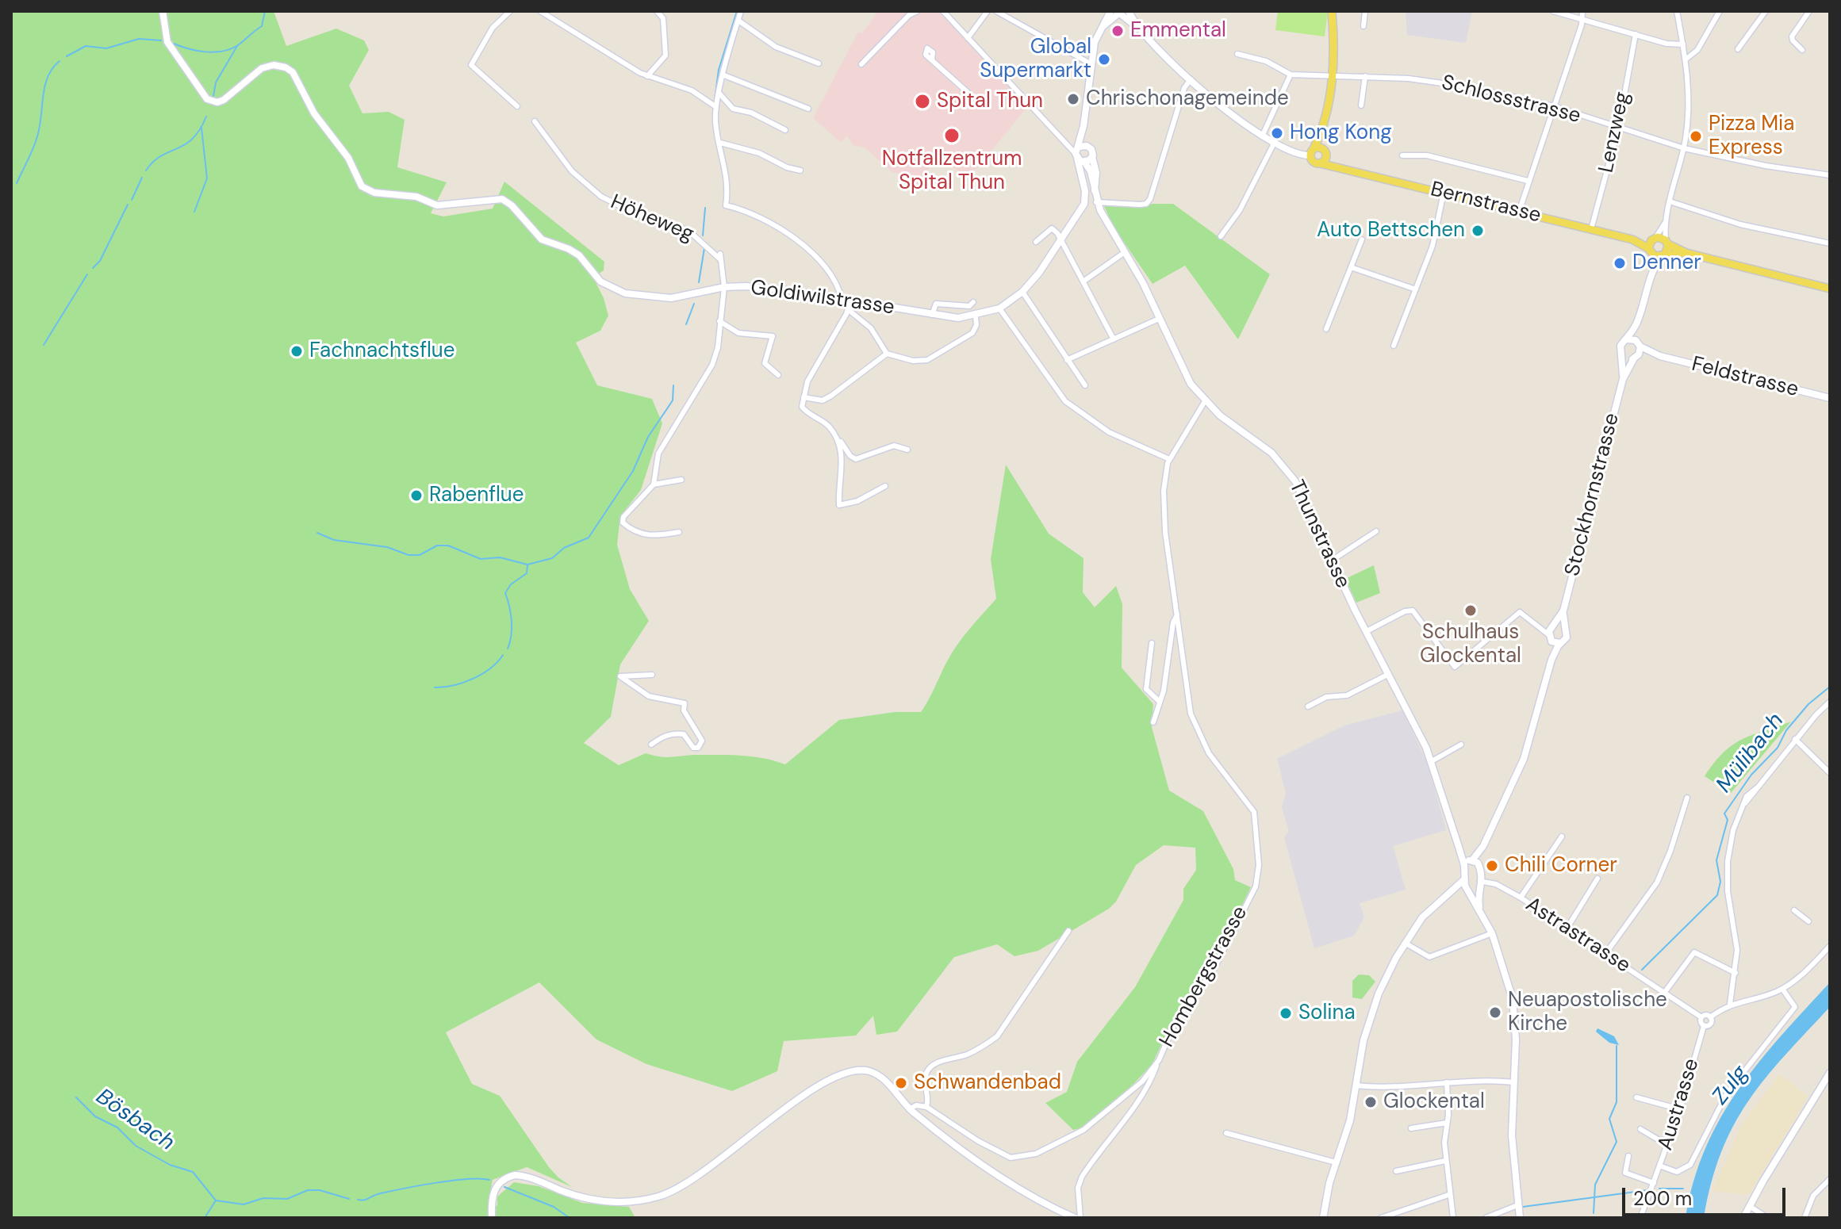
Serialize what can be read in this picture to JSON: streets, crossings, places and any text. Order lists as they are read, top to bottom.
{
  "streets": {
    "main road": [
      "Bernstrasse",
      "Goldiwilstrasse",
      "Feldstrasse",
      "Stockhornstrasse",
      "Thunstrasse"
    ],
    "street": [
      "Schlossstrasse",
      "Lenzweg",
      "Höheweg",
      "Astrastrasse",
      "Hombergstrasse",
      "Austrasse"
    ]
  },
  "crossings": [
    ["Schlossstrasse", "Lenzweg"],
    ["Lenzweg", "Bernstrasse"],
    ["Höheweg", "Goldiwilstrasse"],
    ["Goldiwilstrasse", "Thunstrasse"],
    ["Feldstrasse", "Stockhornstrasse"],
    ["Stockhornstrasse", "Thunstrasse"],
    ["Thunstrasse", "Hombergstrasse"],
    ["Astrastrasse", "Austrasse"]
  ],
  "water": ["Mülibach", "Zulg", "Bösbach"],
  "places": [
    "Emmental",
    "Global Supermarkt",
    "Chrischonagemeinde",
    "Spital Thun",
    "Hong Kong",
    "Notfallzentrum Spital Thun",
    "Pizza Mia Express",
    "Auto Bettschen",
    "Denner",
    "Fachnachtsflue",
    "Rabenflue",
    "Schulhaus Glockental",
    "Chili Corner",
    "Neuapostolische Kirche",
    "Solina",
    "Schwandenbad",
    "Glockental"
  ],
  "scale_bar": "200 m"
}
